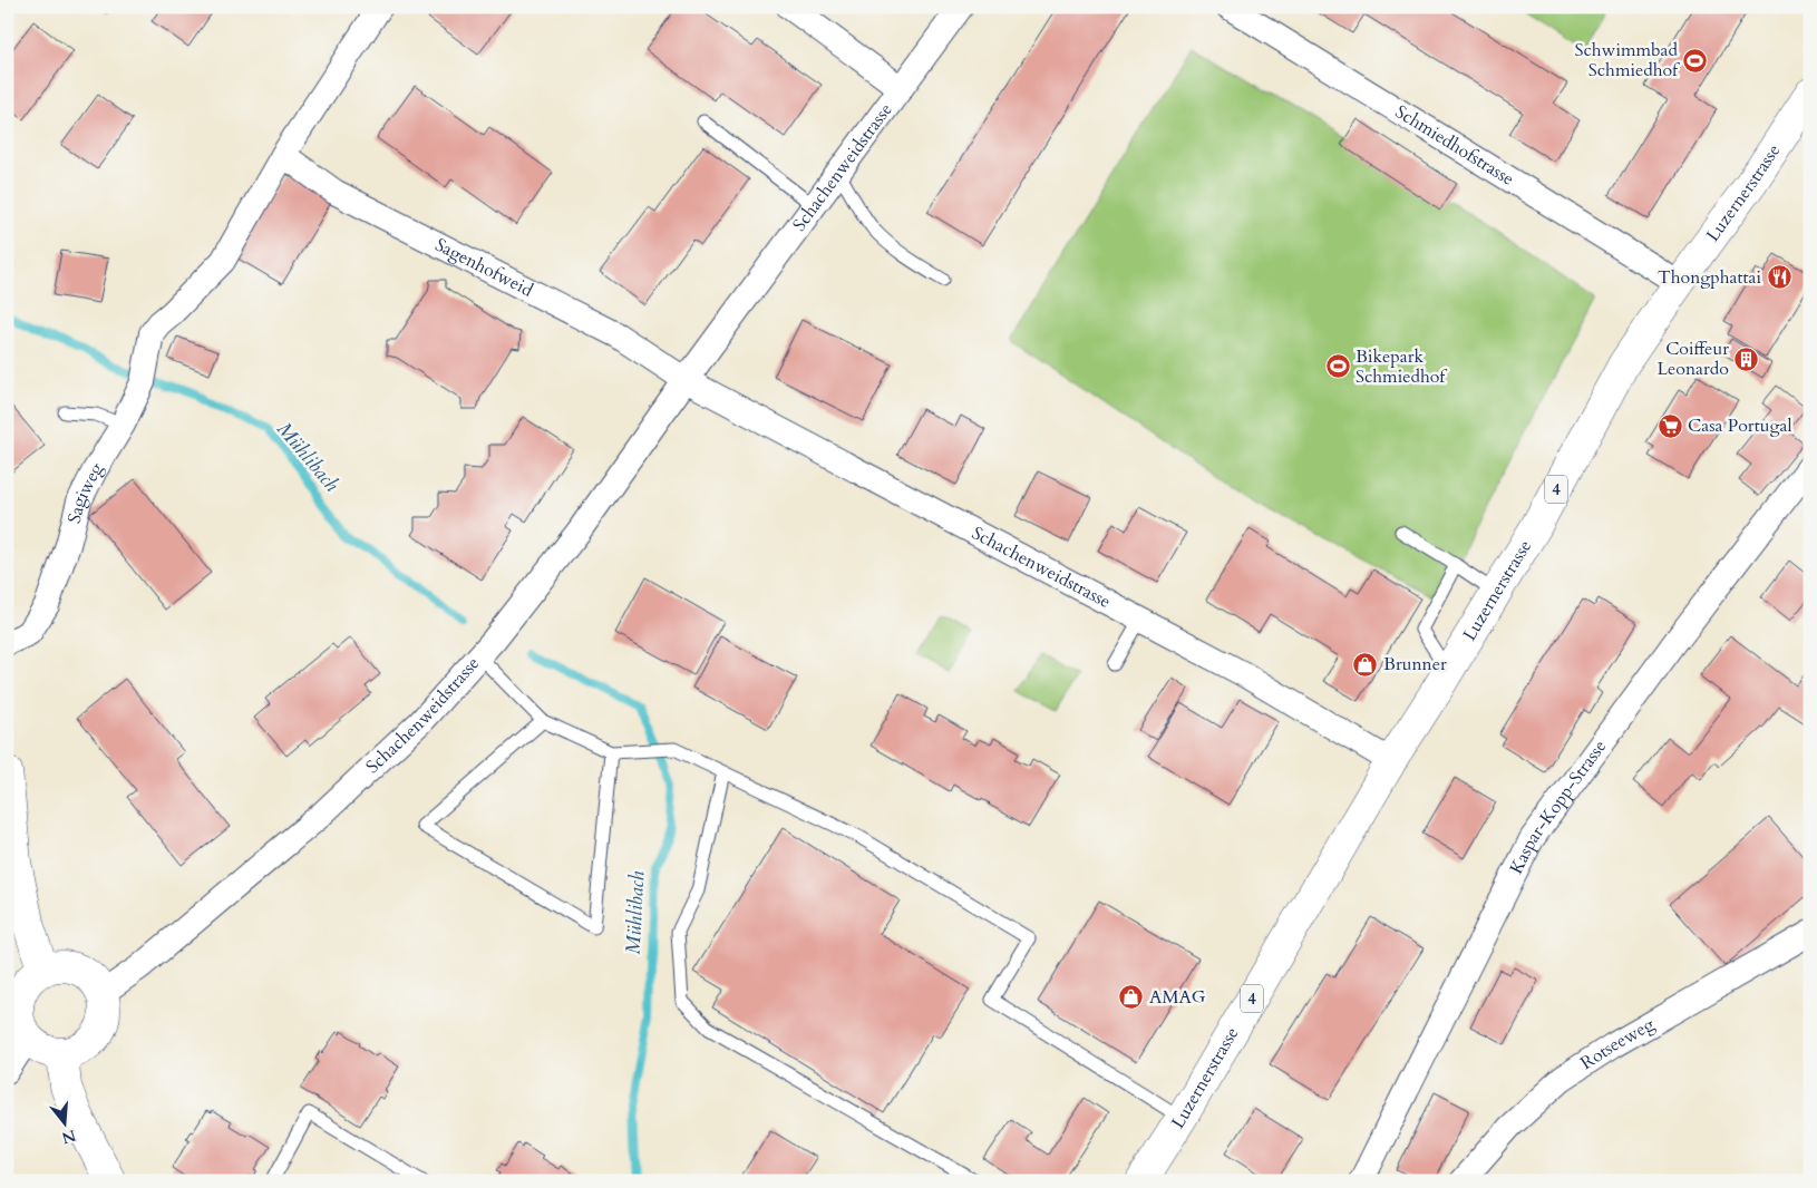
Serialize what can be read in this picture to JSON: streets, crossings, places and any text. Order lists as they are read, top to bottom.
{
  "streets": {
    "main road": ["Luzernerstrasse", "4"],
    "street": [
      "Schmiedhofstrasse",
      "Schachenweidstrasse",
      "Sagenhofweid",
      "Sagiweg",
      "Kaspar-Kopp-Strasse",
      "Rotseeweg"
    ]
  },
  "crossings": [
    ["Schmiedhofstrasse", "Luzernerstrasse"],
    ["Schachenweidstrasse", "Luzernerstrasse"],
    ["Schachenweidstrasse", "Sagenhofweid"],
    ["Sagenhofweid", "Sagiweg"]
  ],
  "water": ["Mühlibach"],
  "places": {
    "sports": ["Schwimmbad Schmiedhof", "Bikepark Schmiedhof"],
    "restaurant": ["Thongphattai"],
    "building": ["Coiffeur Leonardo"],
    "supermarket": ["Casa Portugal"],
    "shop": ["Brunner", "AMAG"]
  },
  "north": "bottom"
}
